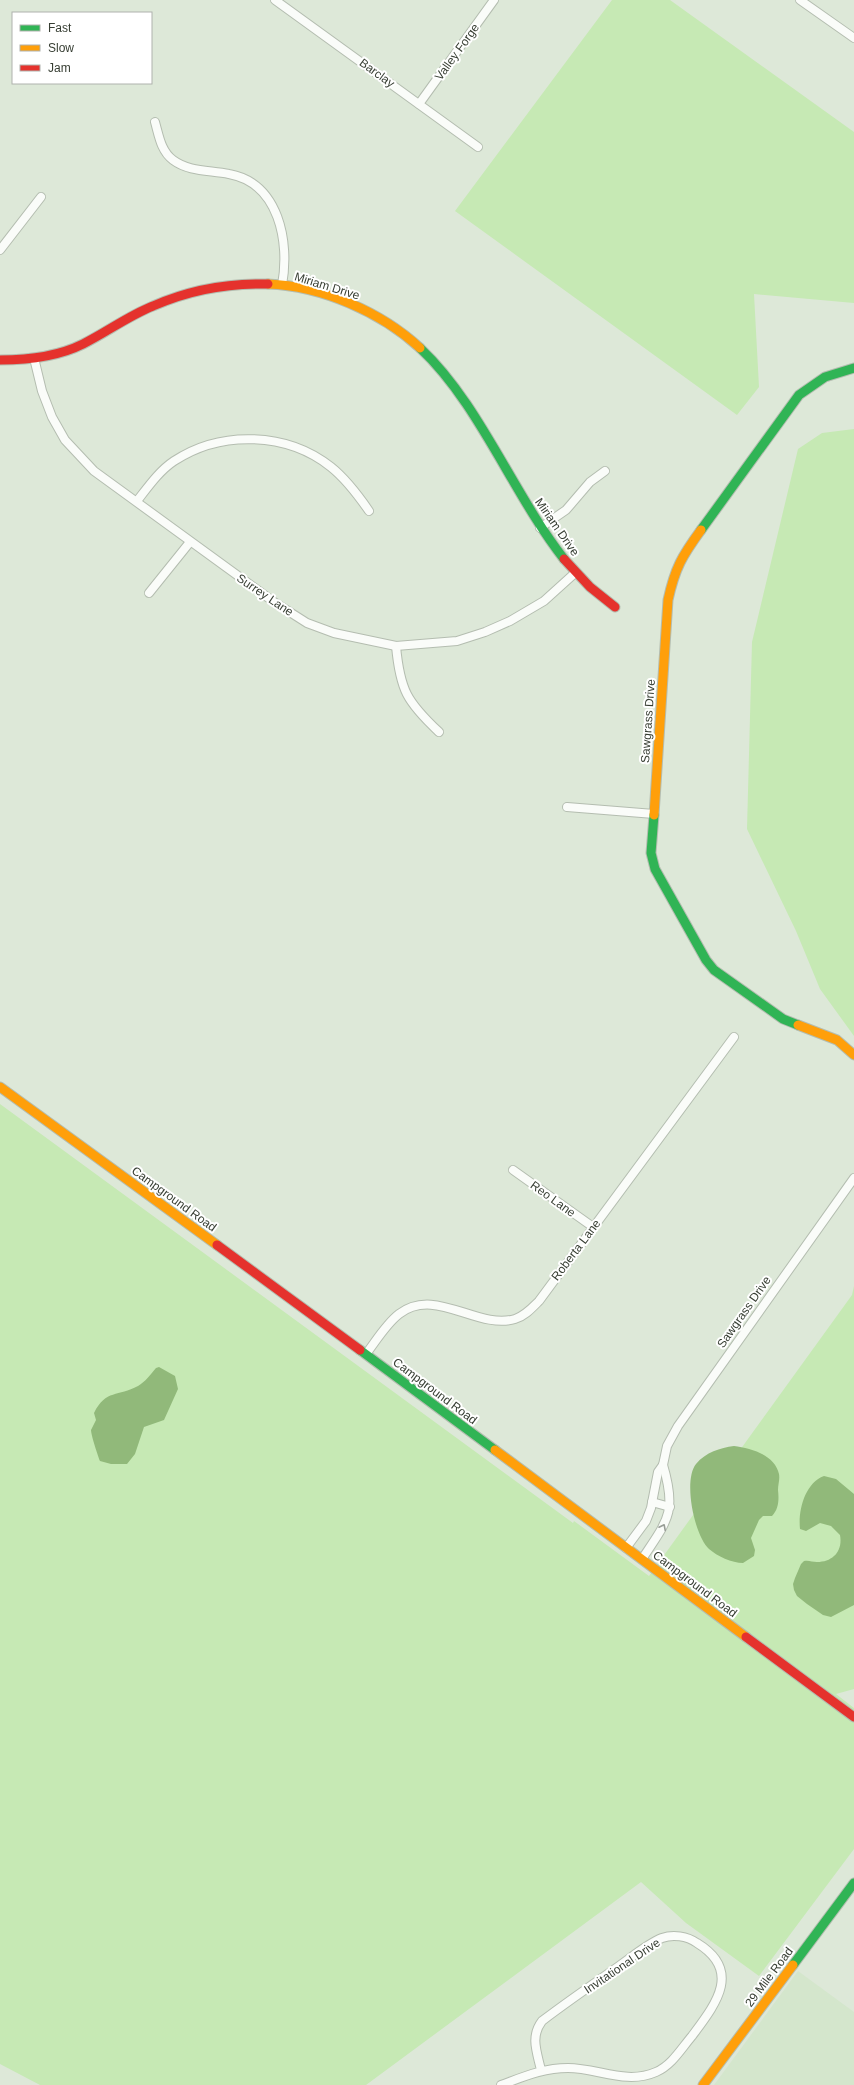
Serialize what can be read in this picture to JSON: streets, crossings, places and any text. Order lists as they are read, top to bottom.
{
  "streets": {
    "street": [
      "Valley Forge",
      "Barclay",
      "Miriam Drive",
      "Surrey Lane",
      "Sawgrass Drive",
      "Campground Road",
      "Reo Lane",
      "Roberta Lane",
      "Invitational Drive",
      "29 Mile Road"
    ]
  },
  "crossings": [
    ["Valley Forge", "Barclay"],
    ["Miriam Drive", "Surrey Lane"],
    ["Sawgrass Drive", "Campground Road"],
    ["Campground Road", "Roberta Lane"],
    ["Reo Lane", "Roberta Lane"]
  ],
  "legend": ["Fast", "Slow", "Jam"]
}
